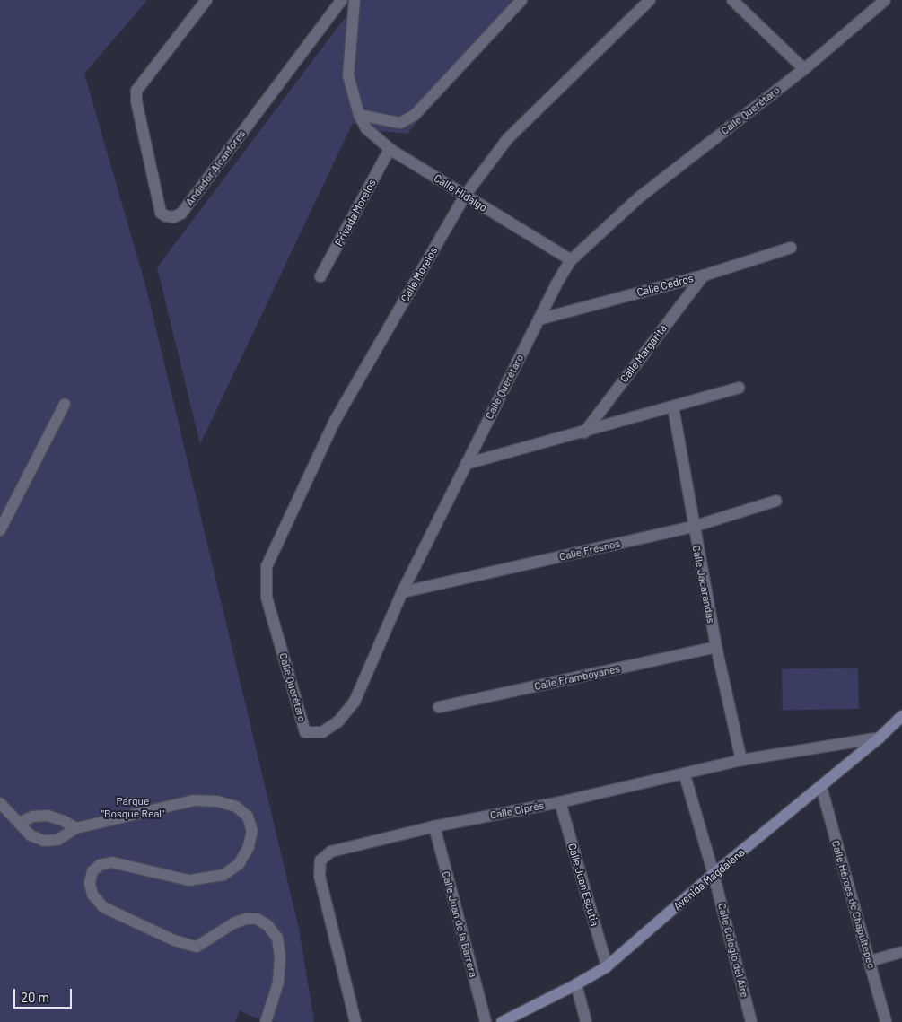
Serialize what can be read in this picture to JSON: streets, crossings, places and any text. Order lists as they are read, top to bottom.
{
  "streets": {
    "main road": ["Avenida Magdalena"],
    "street": [
      "Calle Querétaro",
      "Andador Alcanfores",
      "Calle Hidalgo",
      "Privada Morelos",
      "Calle Morelos",
      "Calle Cedros",
      "Calle Margarita",
      "Calle Fresnos",
      "Calle Jacarandas",
      "Calle Framboyanes",
      "Calle Ciprés",
      "Calle Juan Escutia",
      "Calle Héroes de Chapultepec",
      "Calle Juan de la Barrera",
      "Calle Colegio del Aire"
    ]
  },
  "crossings": [
    ["Calle Querétaro", "Calle Hidalgo"],
    ["Calle Querétaro", "Calle Morelos"],
    ["Calle Querétaro", "Calle Cedros"],
    ["Calle Querétaro", "Calle Fresnos"],
    ["Calle Hidalgo", "Privada Morelos"],
    ["Calle Hidalgo", "Calle Morelos"],
    ["Calle Cedros", "Calle Margarita"],
    ["Calle Fresnos", "Calle Jacarandas"],
    ["Calle Jacarandas", "Calle Framboyanes"],
    ["Calle Jacarandas", "Calle Ciprés"],
    ["Calle Ciprés", "Avenida Magdalena"],
    ["Calle Ciprés", "Calle Juan Escutia"],
    ["Calle Ciprés", "Calle Juan de la Barrera"],
    ["Calle Ciprés", "Calle Colegio del Aire"],
    ["Avenida Magdalena", "Calle Juan Escutia"],
    ["Avenida Magdalena", "Calle Héroes de Chapultepec"],
    ["Avenida Magdalena", "Calle Colegio del Aire"]
  ],
  "parks": ["Parque \"Bosque Real\""],
  "scale_bar": "20 m"
}
